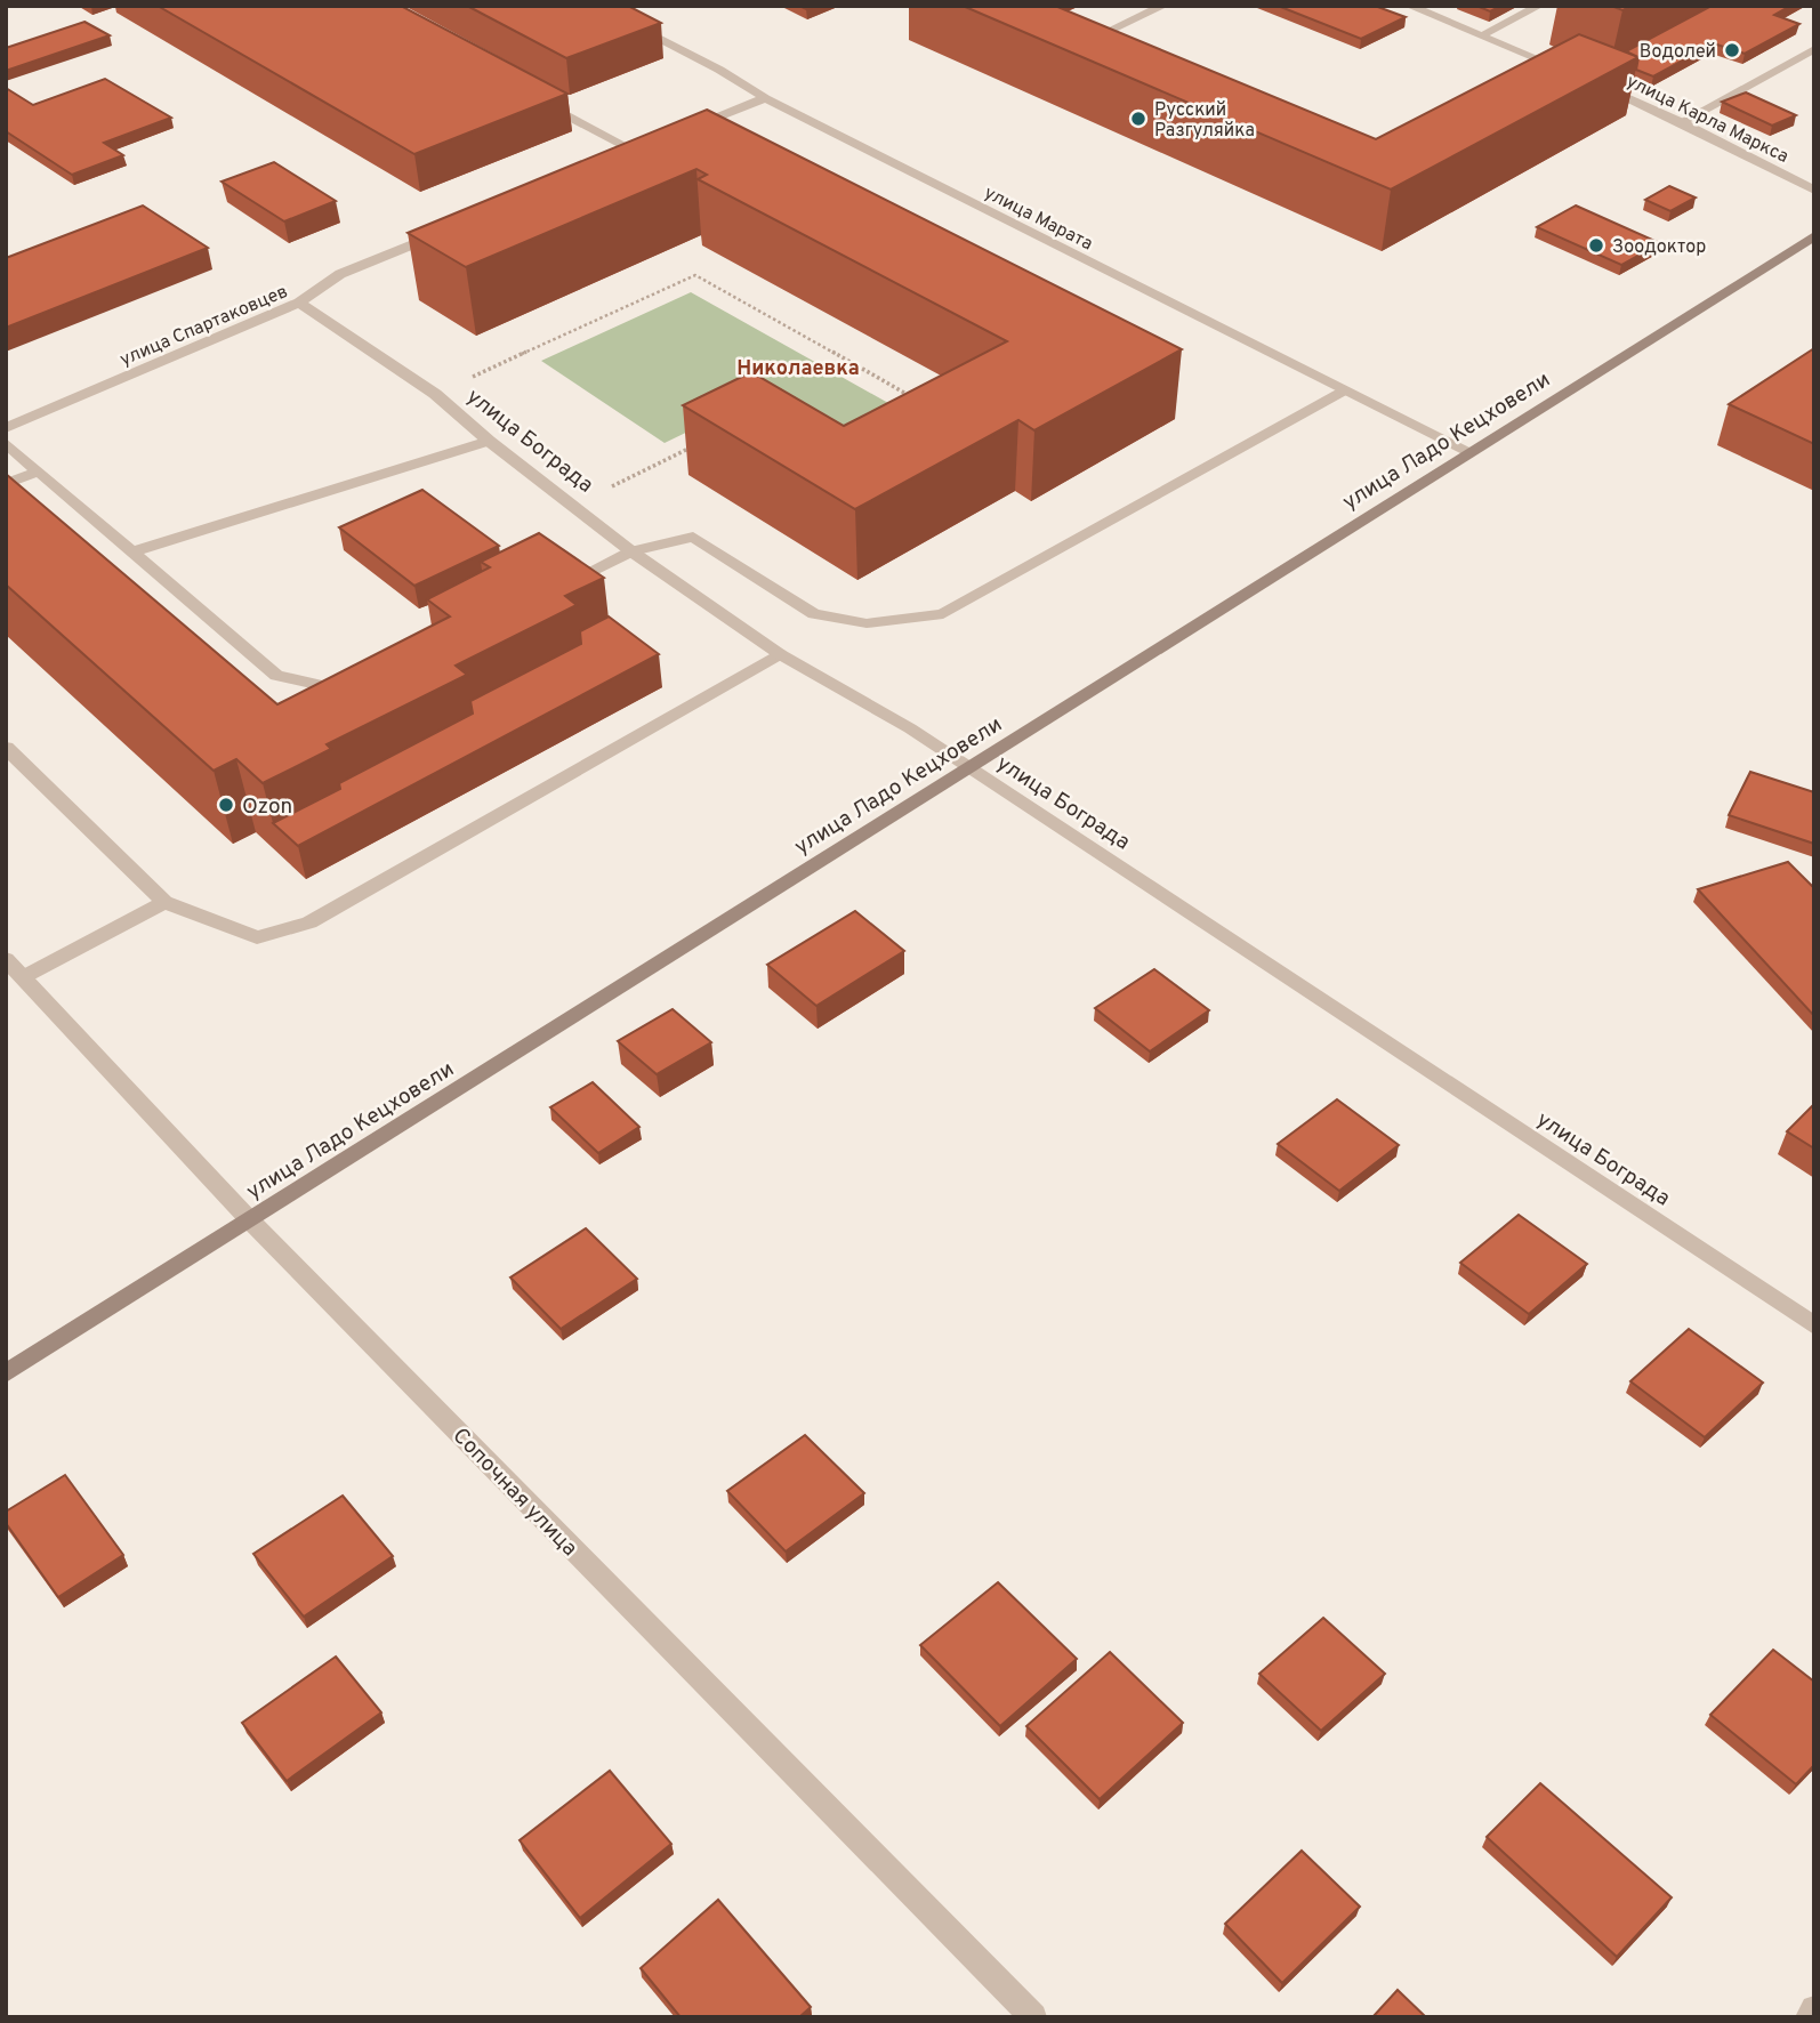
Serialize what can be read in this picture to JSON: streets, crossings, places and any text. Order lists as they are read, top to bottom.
{
  "streets": {
    "main road": ["улица Ладо Кецховели"],
    "street": [
      "улица Карла Маркса",
      "улица Марата",
      "улица Спартаковцев",
      "улица Бограда",
      "Сопочная улица"
    ]
  },
  "crossings": [
    ["улица Марата", "улица Ладо Кецховели"],
    ["улица Спартаковцев", "улица Бограда"],
    ["улица Бограда", "улица Ладо Кецховели"],
    ["улица Ладо Кецховели", "Сопочная улица"]
  ],
  "districts": ["Николаевка"],
  "places": [
    "Водолей",
    "Русский Разгуляйка",
    "Зоодоктор",
    "Ozon"
  ]
}
